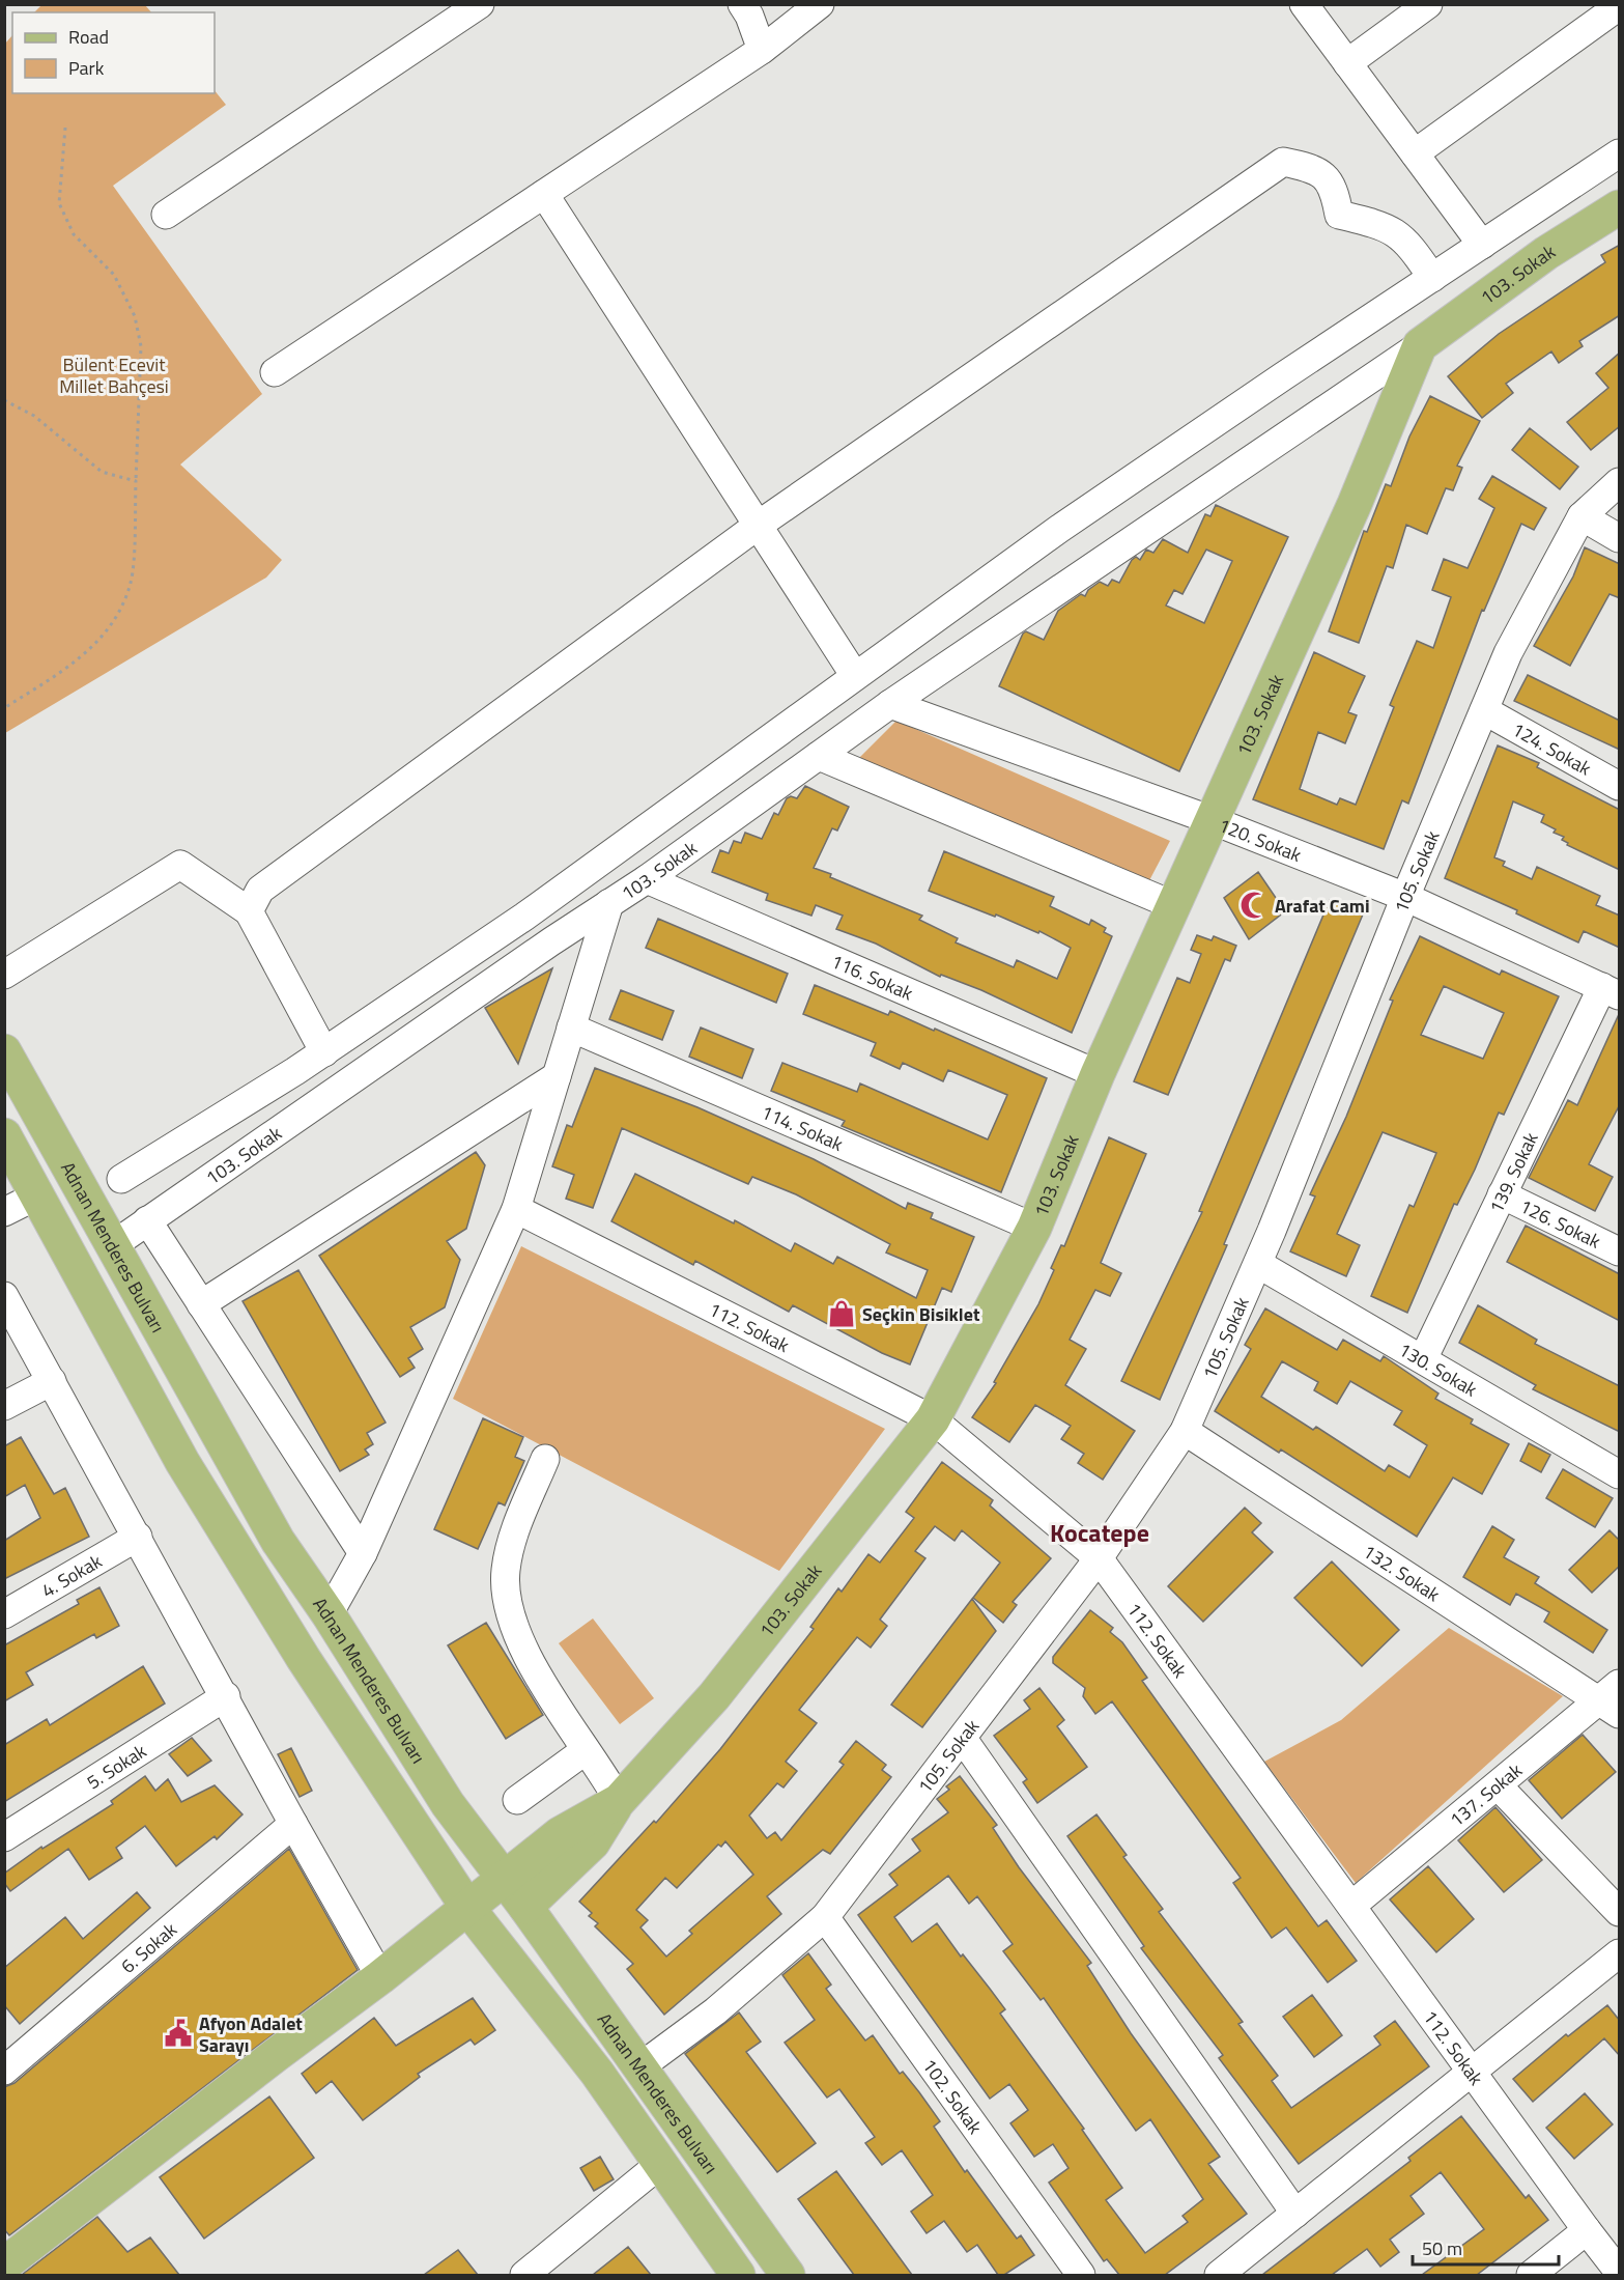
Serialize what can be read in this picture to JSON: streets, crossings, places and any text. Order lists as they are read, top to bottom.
{
  "streets": {
    "main road": ["103. Sokak", "Adnan Menderes Bulvarı"],
    "street": [
      "124. Sokak",
      "120. Sokak",
      "105. Sokak",
      "116. Sokak",
      "114. Sokak",
      "139. Sokak",
      "126. Sokak",
      "112. Sokak",
      "130. Sokak",
      "132. Sokak",
      "4. Sokak",
      "5. Sokak",
      "137. Sokak",
      "6. Sokak",
      "102. Sokak"
    ]
  },
  "crossings": [
    ["103. Sokak", "120. Sokak"],
    ["103. Sokak", "116. Sokak"],
    ["103. Sokak", "114. Sokak"],
    ["103. Sokak", "Adnan Menderes Bulvarı"],
    ["103. Sokak", "112. Sokak"],
    ["124. Sokak", "105. Sokak"],
    ["120. Sokak", "105. Sokak"],
    ["120. Sokak", "139. Sokak"],
    ["105. Sokak", "Adnan Menderes Bulvarı"],
    ["105. Sokak", "112. Sokak"],
    ["105. Sokak", "130. Sokak"],
    ["105. Sokak", "132. Sokak"],
    ["105. Sokak", "102. Sokak"],
    ["139. Sokak", "126. Sokak"],
    ["139. Sokak", "130. Sokak"],
    ["112. Sokak", "137. Sokak"],
    ["132. Sokak", "137. Sokak"]
  ],
  "districts": ["Kocatepe"],
  "parks": ["Bülent Ecevit Millet Bahçesi"],
  "places": {
    "mosque": ["Arafat Cami"],
    "shop": ["Seçkin Bisiklet"],
    "public building": ["Afyon Adalet Sarayı"]
  },
  "legend": ["Road", "Park"],
  "scale_bar": "50 m"
}
